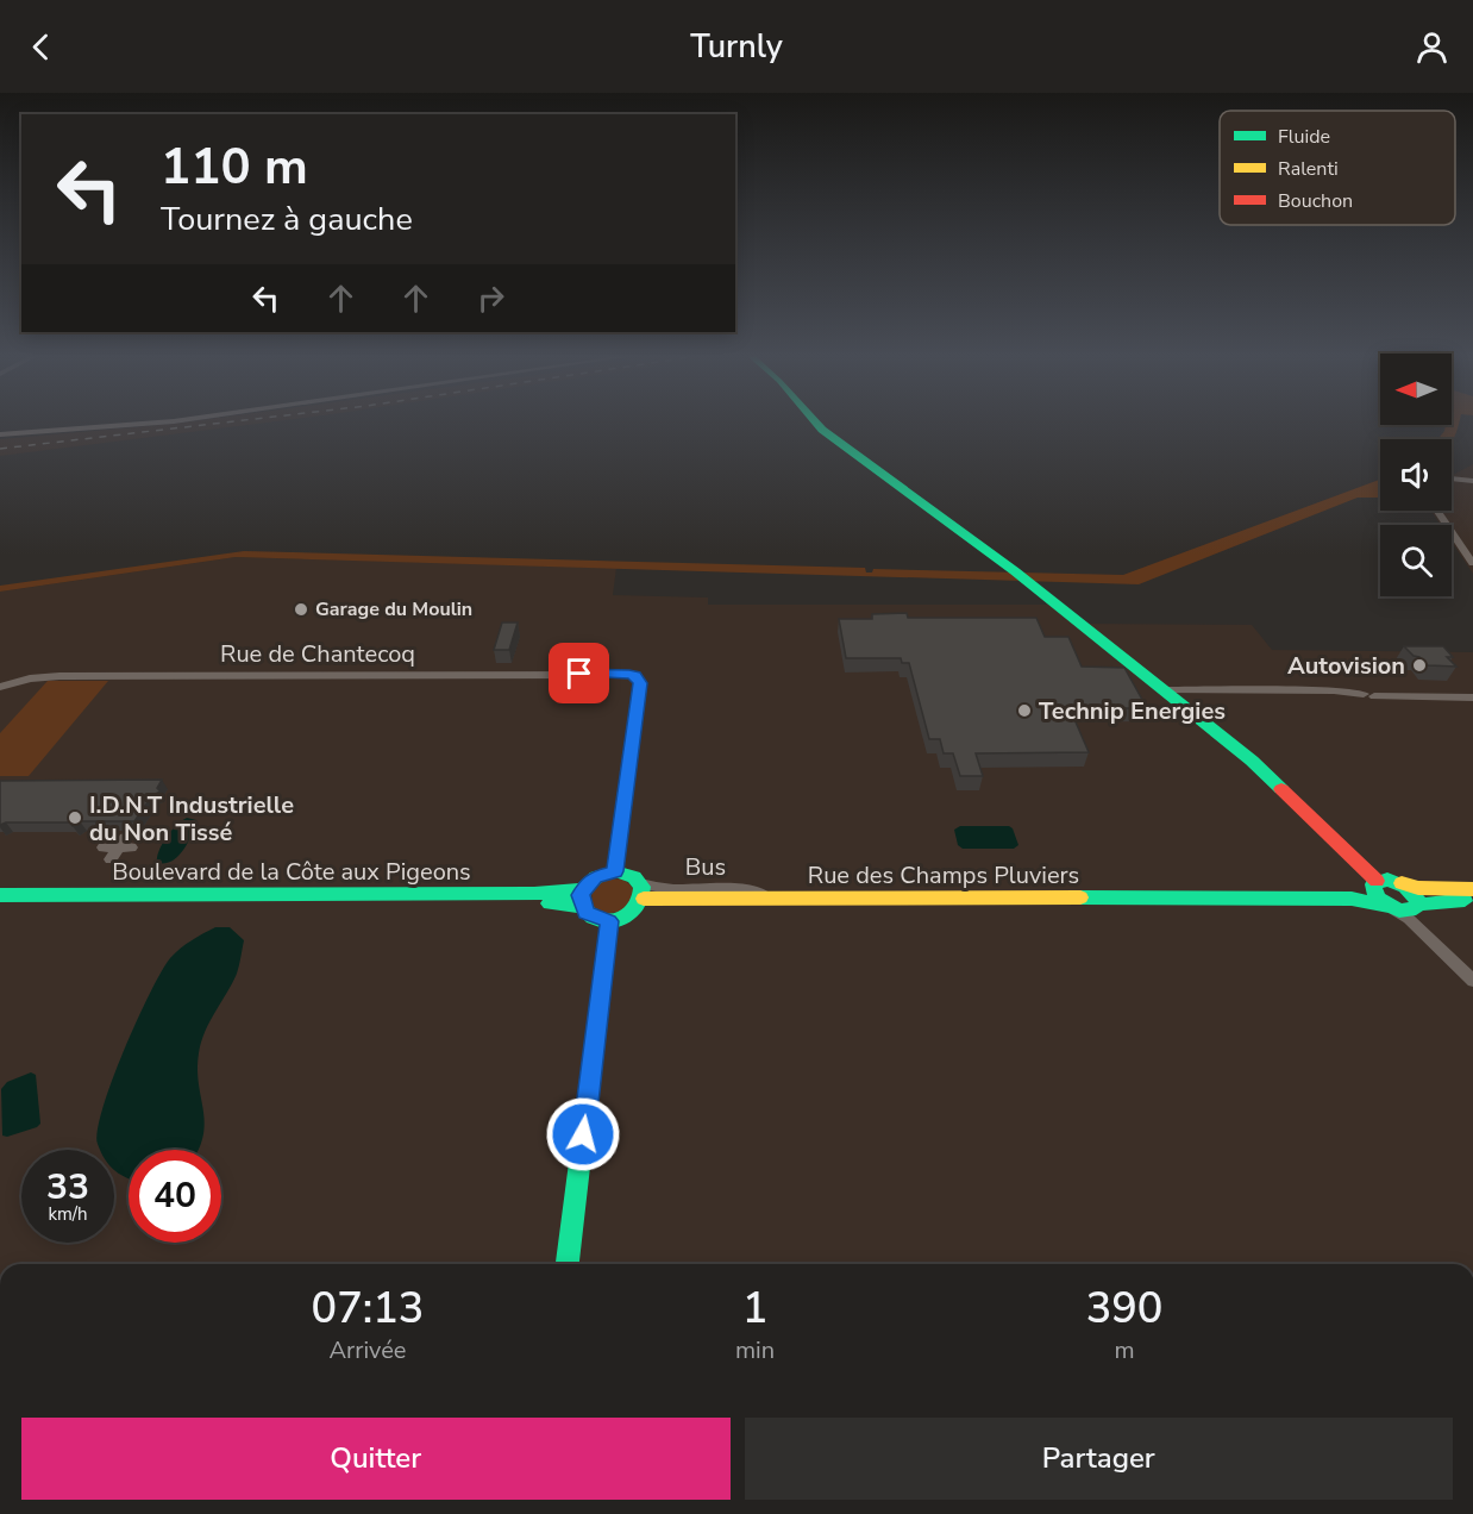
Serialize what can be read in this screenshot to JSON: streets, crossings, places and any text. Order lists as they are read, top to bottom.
{
  "streets": {
    "street": ["Rue de Chantecoq", "Boulevard de la Côte aux Pigeons", "Rue des Champs Pluviers"]
  },
  "crossings": [
    ["Rue de Chantecoq", "Boulevard de la Côte aux Pigeons"],
    ["Rue de Chantecoq", "Rue des Champs Pluviers"],
    ["Boulevard de la Côte aux Pigeons", "Rue des Champs Pluviers"]
  ],
  "places": [
    "Garage du Moulin",
    "Autovision",
    "Technip Energies",
    "I.D.N.T Industrielle du Non Tissé"
  ],
  "legend": ["Fluide", "Ralenti", "Bouchon"],
  "north": "left",
  "page": {
    "header": "Turnly",
    "turn": ["110 m", "Tournez à gauche"],
    "speed": "33 km/h",
    "limit": "40",
    "eta": [
      "07:13",
      "Arrivée",
      "1",
      "min",
      "390",
      "m"
    ],
    "buttons": ["Quitter", "Partager"]
  }
}
